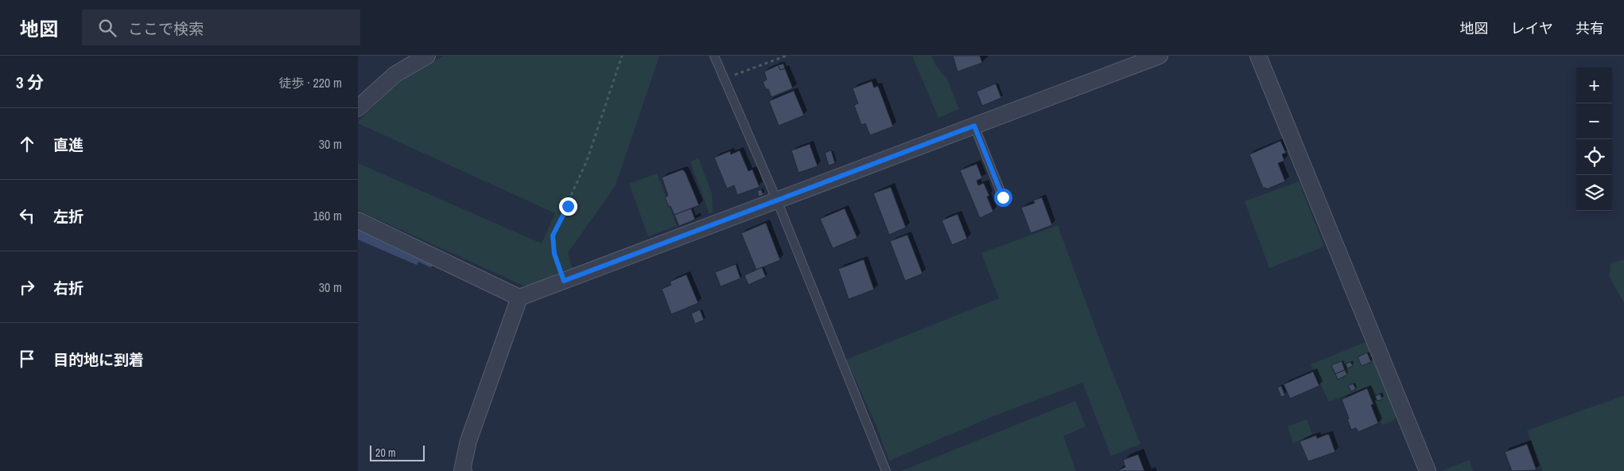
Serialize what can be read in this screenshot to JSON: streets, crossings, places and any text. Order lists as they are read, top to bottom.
{
  "scale_bar": "20 m",
  "page": {
    "header": "地図",
    "search": "ここで検索",
    "nav": ["地図", "レイヤ", "共有"],
    "heading": ["3 分", "徒歩 · 220 m"],
    "map_buttons": ["+", "−"],
    "list": [
      ["直進", "30 m"],
      ["左折", "160 m"],
      ["右折", "30 m"],
      "目的地に到着"
    ],
    "scale": "20 m"
  }
}
